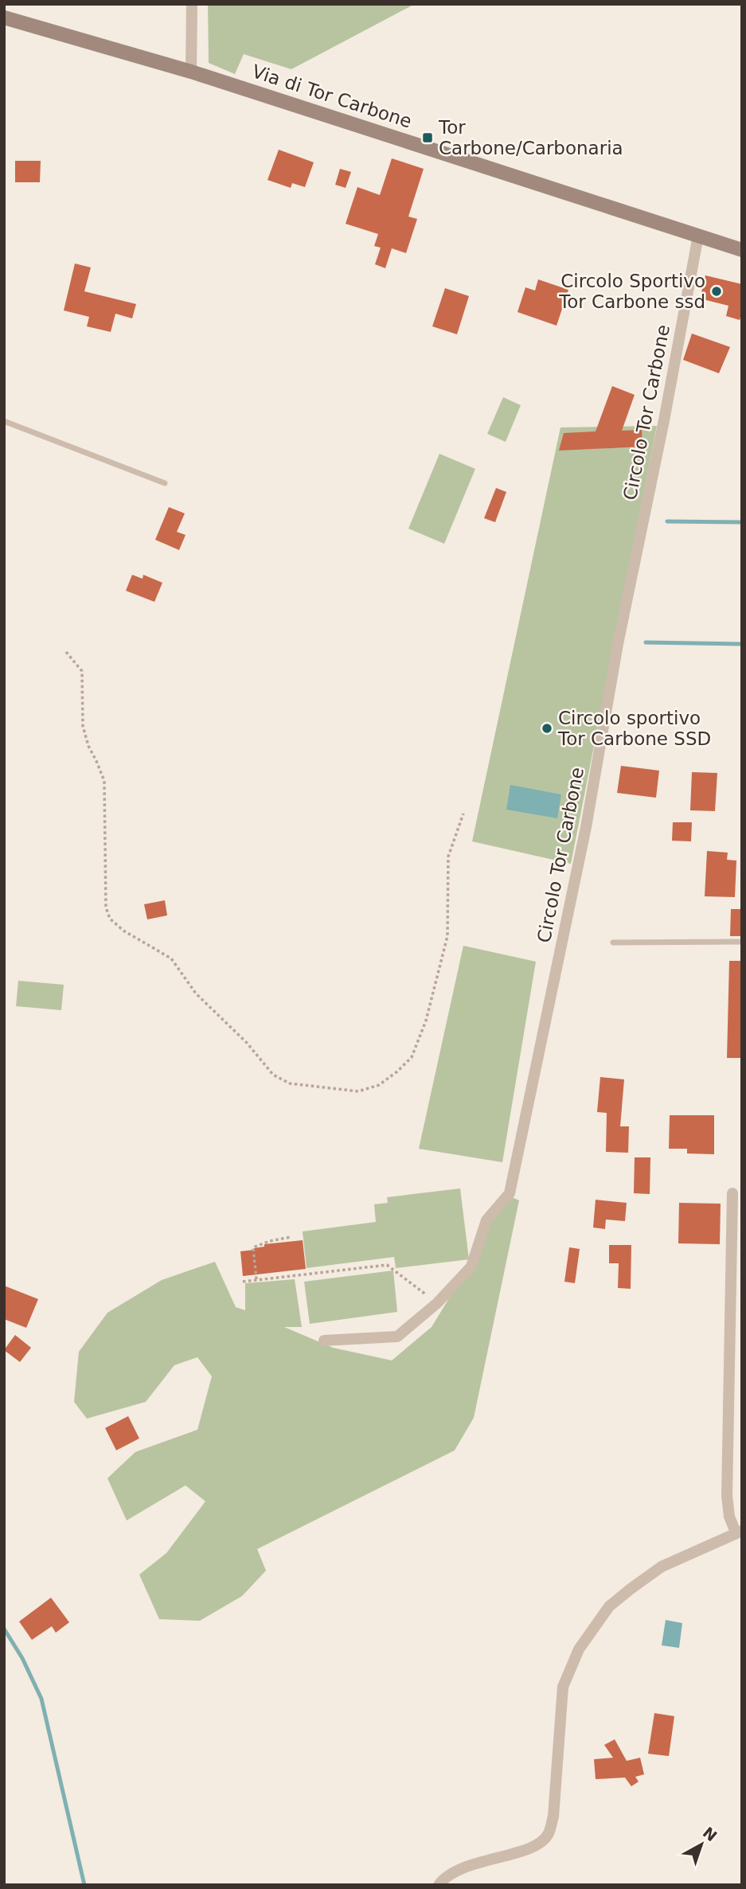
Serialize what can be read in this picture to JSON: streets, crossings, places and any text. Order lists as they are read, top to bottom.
{
  "streets": {
    "main road": ["Via di Tor Carbone"],
    "street": ["Circolo Tor Carbone"]
  },
  "crossings": [
    ["Via di Tor Carbone", "Circolo Tor Carbone"]
  ],
  "places": {
    "transit": ["Tor Carbone/Carbonaria"],
    "other": ["Circolo Sportivo Tor Carbone ssd", "Circolo sportivo Tor Carbone SSD"]
  },
  "north": "top right"
}
